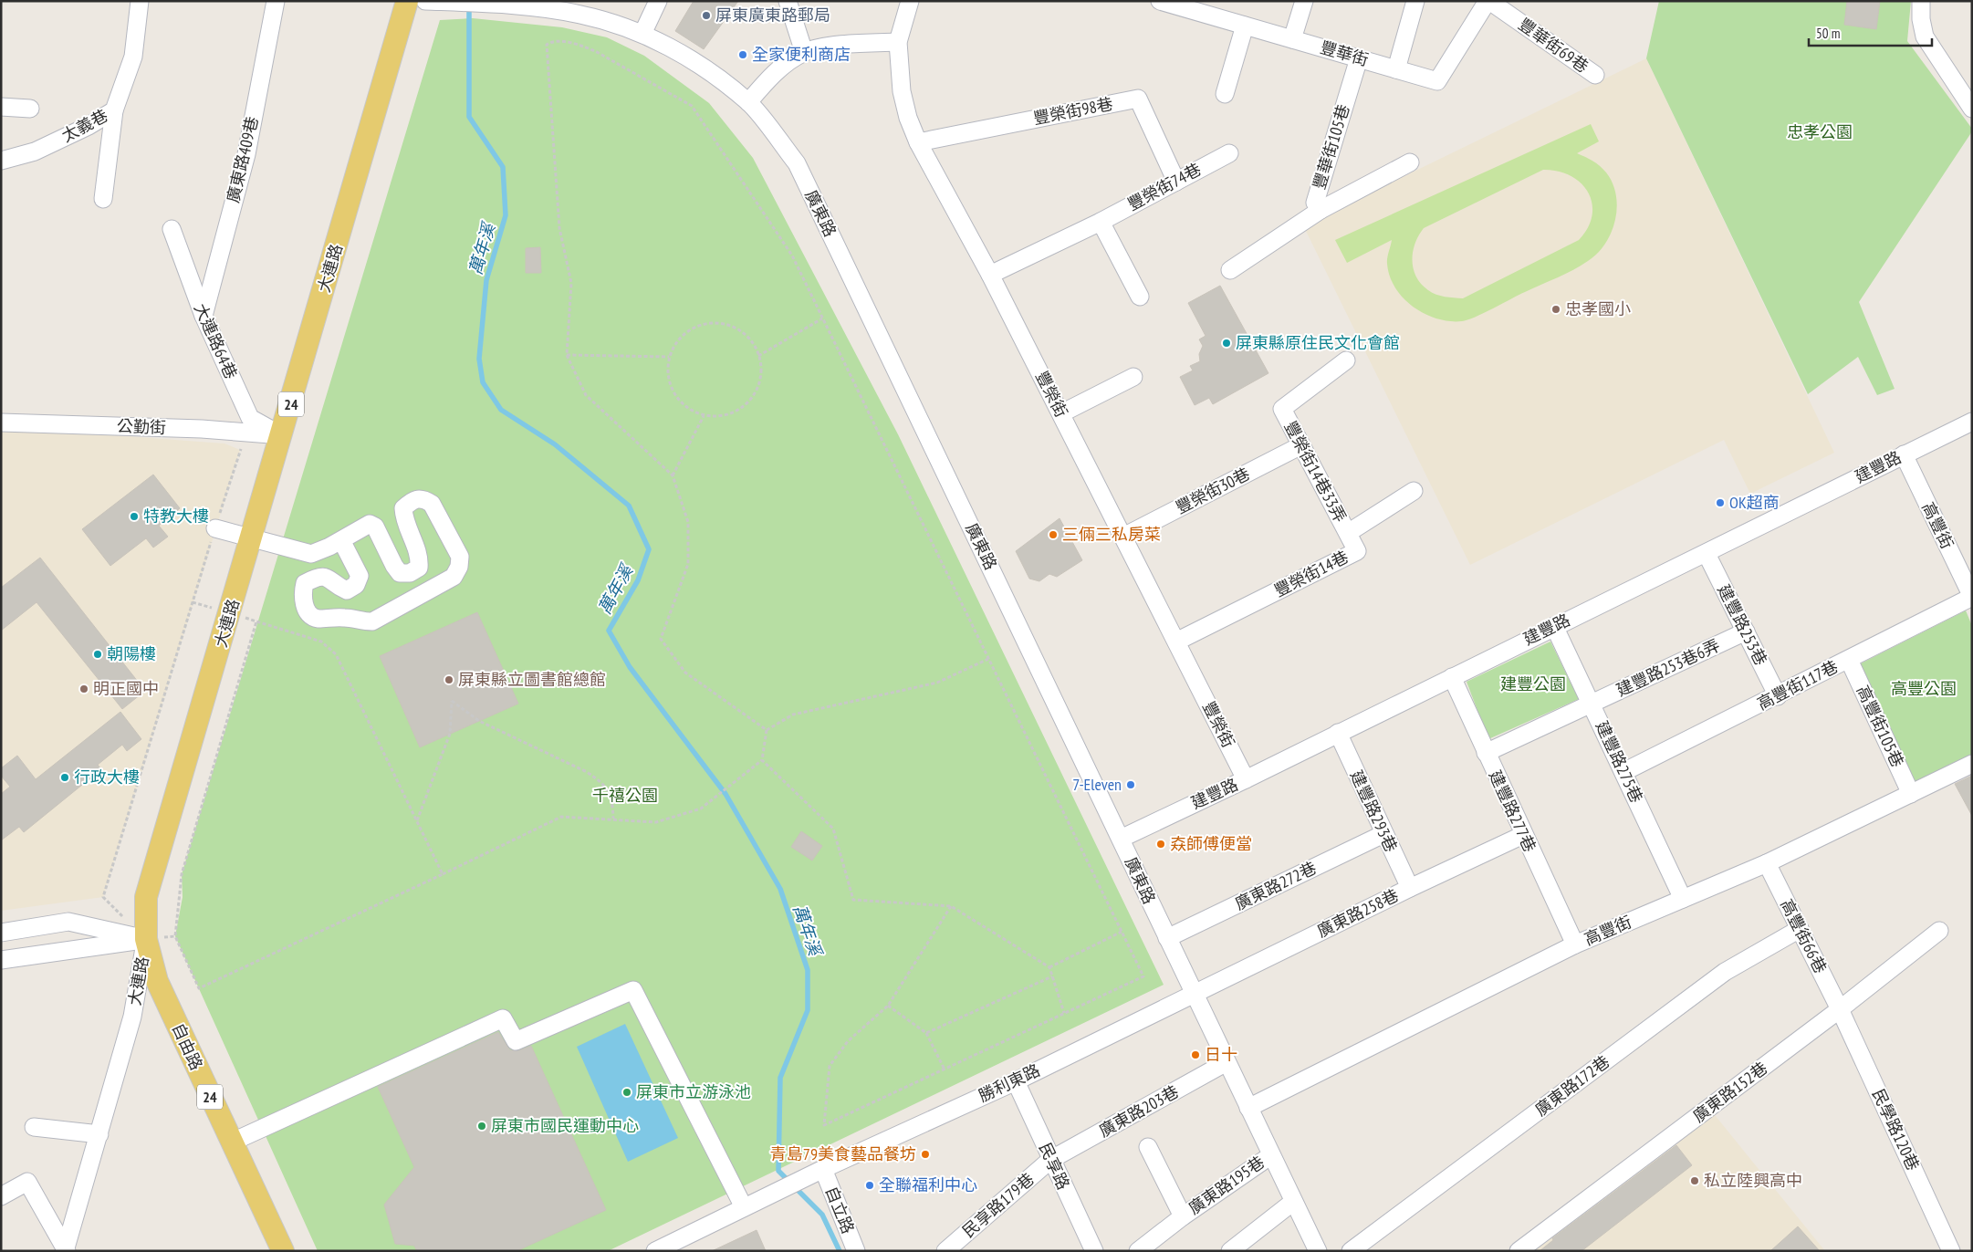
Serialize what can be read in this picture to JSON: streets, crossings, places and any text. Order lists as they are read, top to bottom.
{
  "streets": {
    "main road": ["大連路", "24", "自由路"],
    "street": [
      "豐華街69巷",
      "豐華街",
      "豐榮街98巷",
      "太義巷",
      "豐華街105巷",
      "廣東路409巷",
      "豐榮街74巷",
      "廣東路",
      "大連路64巷",
      "豐榮街",
      "公勤街",
      "建豐路",
      "豐榮街14巷33弄",
      "豐榮街30巷",
      "高豐街",
      "豐榮街14巷",
      "建豐路253巷",
      "建豐路253巷6弄",
      "高豐街117巷",
      "高豐街105巷",
      "建豐路275巷",
      "建豐路293巷",
      "建豐路277巷",
      "廣東路272巷",
      "廣東路258巷",
      "高豐街66巷",
      "勝利東路",
      "廣東路172巷",
      "廣東路152巷",
      "廣東路203巷",
      "民學路120巷",
      "民享路",
      "廣東路195巷",
      "民享路179巷",
      "自立路"
    ]
  },
  "crossings": [
    ["豐華街69巷", "豐華街"],
    ["豐華街", "豐華街105巷"],
    ["豐榮街98巷", "豐榮街74巷"],
    ["豐榮街98巷", "豐榮街"],
    ["廣東路409巷", "大連路64巷"],
    ["豐榮街74巷", "豐榮街"],
    ["廣東路", "建豐路"],
    ["廣東路", "高豐街"],
    ["廣東路", "廣東路272巷"],
    ["廣東路", "廣東路258巷"],
    ["廣東路", "勝利東路"],
    ["廣東路", "廣東路203巷"],
    ["廣東路", "廣東路195巷"],
    ["大連路", "大連路64巷"],
    ["大連路", "公勤街"],
    ["大連路", "自由路"],
    ["大連路64巷", "公勤街"],
    ["豐榮街", "建豐路"],
    ["豐榮街", "豐榮街30巷"],
    ["豐榮街", "豐榮街14巷"],
    ["建豐路", "高豐街"],
    ["建豐路", "建豐路253巷"],
    ["建豐路", "建豐路275巷"],
    ["建豐路", "建豐路293巷"],
    ["建豐路", "建豐路277巷"],
    ["豐榮街14巷33弄", "豐榮街30巷"],
    ["豐榮街14巷33弄", "豐榮街14巷"],
    ["高豐街", "高豐街117巷"],
    ["高豐街", "高豐街105巷"],
    ["高豐街", "建豐路275巷"],
    ["高豐街", "建豐路277巷"],
    ["高豐街", "高豐街66巷"],
    ["建豐路253巷", "建豐路253巷6弄"],
    ["建豐路253巷", "高豐街117巷"],
    ["建豐路253巷6弄", "建豐路275巷"],
    ["建豐路253巷6弄", "建豐路277巷"],
    ["高豐街117巷", "高豐街105巷"],
    ["高豐街117巷", "建豐路275巷"],
    ["建豐路293巷", "廣東路272巷"],
    ["建豐路293巷", "廣東路258巷"],
    ["建豐路277巷", "廣東路258巷"],
    ["廣東路258巷", "勝利東路"],
    ["高豐街66巷", "廣東路172巷"],
    ["高豐街66巷", "廣東路152巷"],
    ["高豐街66巷", "民學路120巷"],
    ["勝利東路", "民享路"],
    ["勝利東路", "自立路"],
    ["廣東路152巷", "民學路120巷"],
    ["廣東路203巷", "民享路"],
    ["廣東路203巷", "民享路179巷"],
    ["民享路", "民享路179巷"]
  ],
  "water": ["萬年溪"],
  "parks": [
    "忠孝公園",
    "建豐公園",
    "高豐公園",
    "千禧公園"
  ],
  "places": [
    "屏東廣東路郵局",
    "全家便利商店",
    "忠孝國小",
    "屏東縣原住民文化會館",
    "OK超商",
    "特教大樓",
    "三倆三私房菜",
    "朝陽樓",
    "屏東縣立圖書館總館",
    "明正國中",
    "行政大樓",
    "7-Eleven",
    "𡘙師傅便當",
    "日十",
    "屏東市立游泳池",
    "屏東市國民運動中心",
    "青島79美食藝品餐坊",
    "私立陸興高中",
    "全聯福利中心"
  ],
  "scale_bar": "50 m"
}
